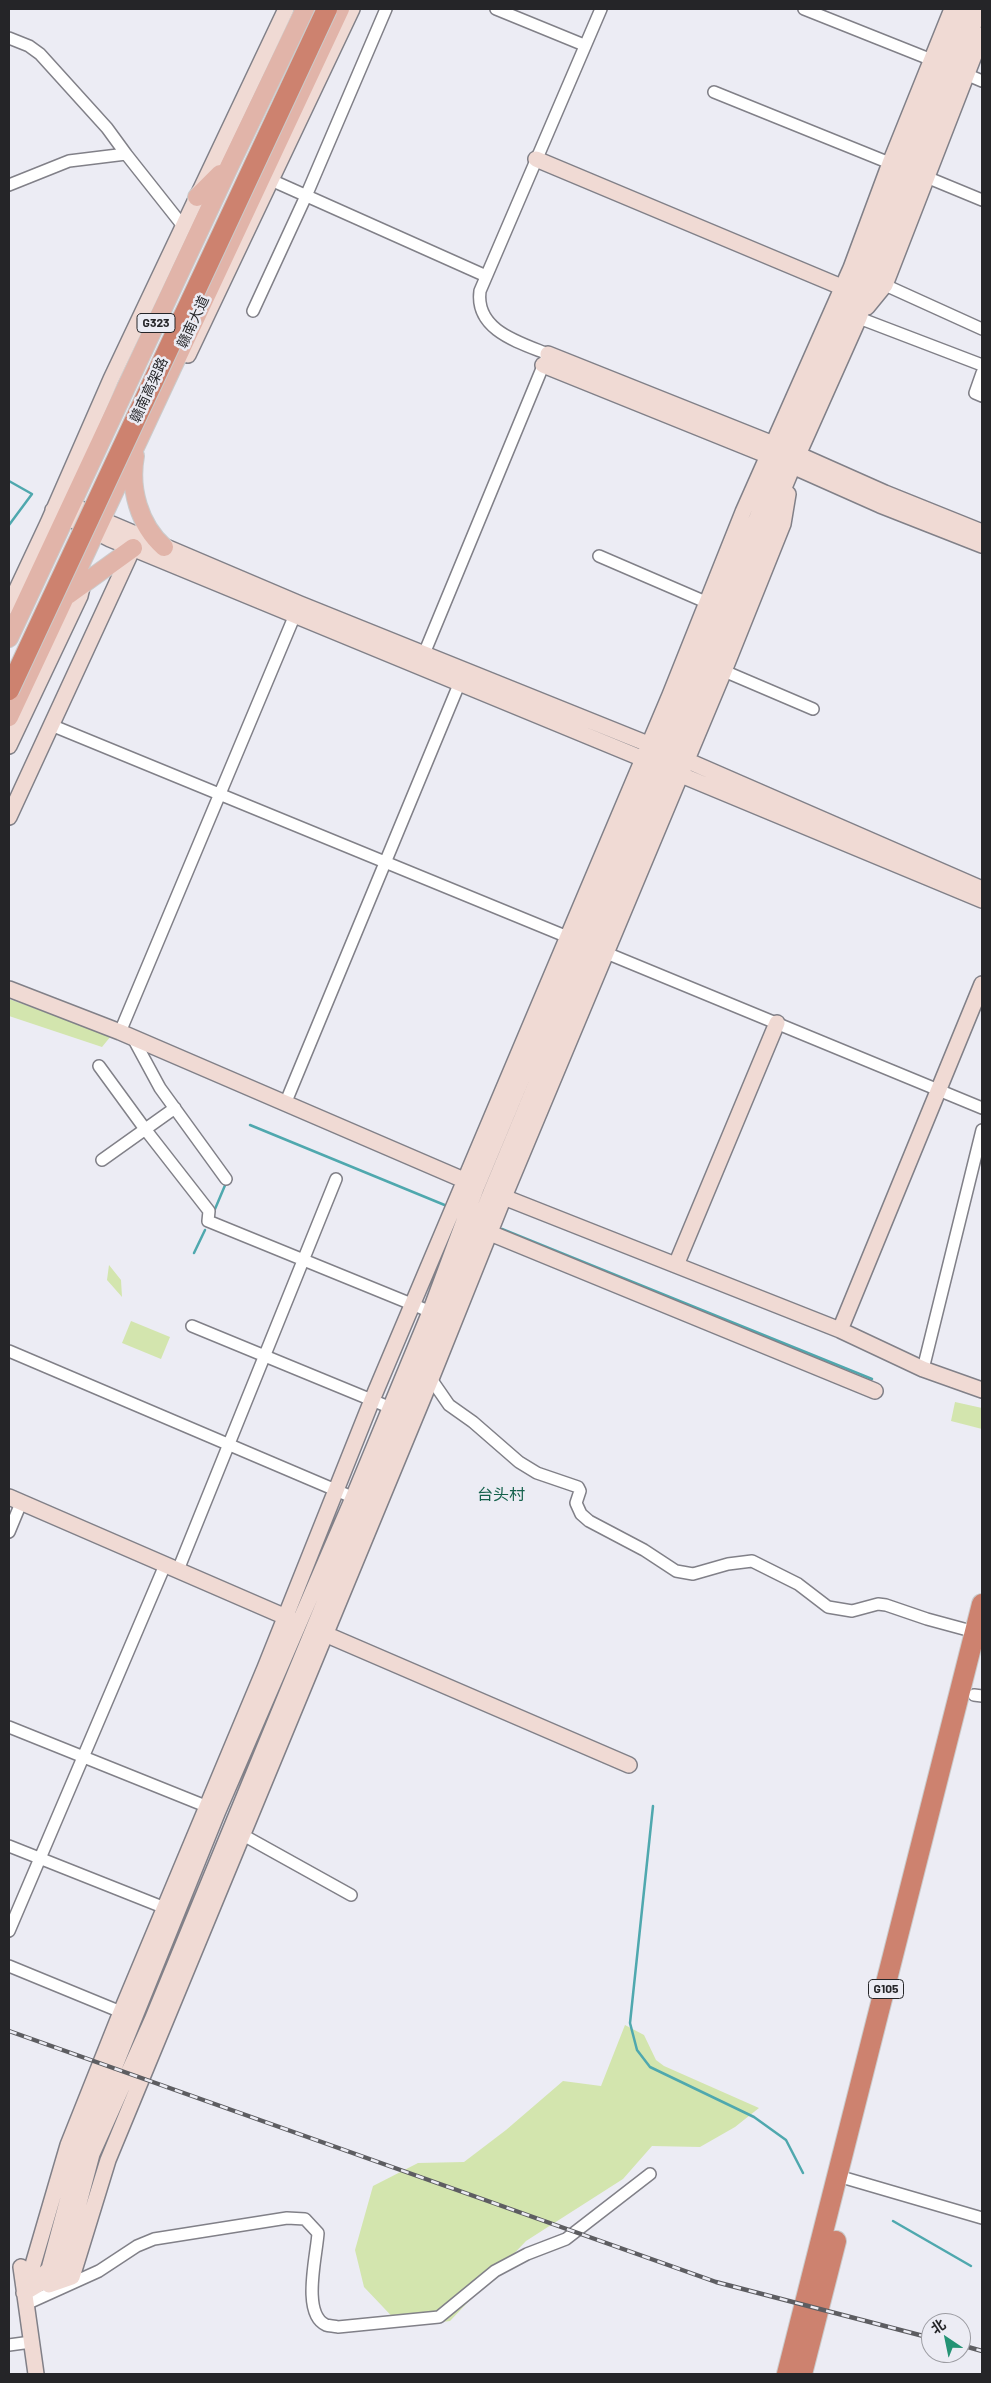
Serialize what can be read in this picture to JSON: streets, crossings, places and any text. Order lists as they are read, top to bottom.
{
  "streets": {
    "highway": ["赣南高架路", "G105"],
    "main road": ["赣南大道", "G323"]
  },
  "crossings": [
    ["赣南大道", "赣南高架路"]
  ],
  "districts": ["台头村"],
  "north": "top left"
}
